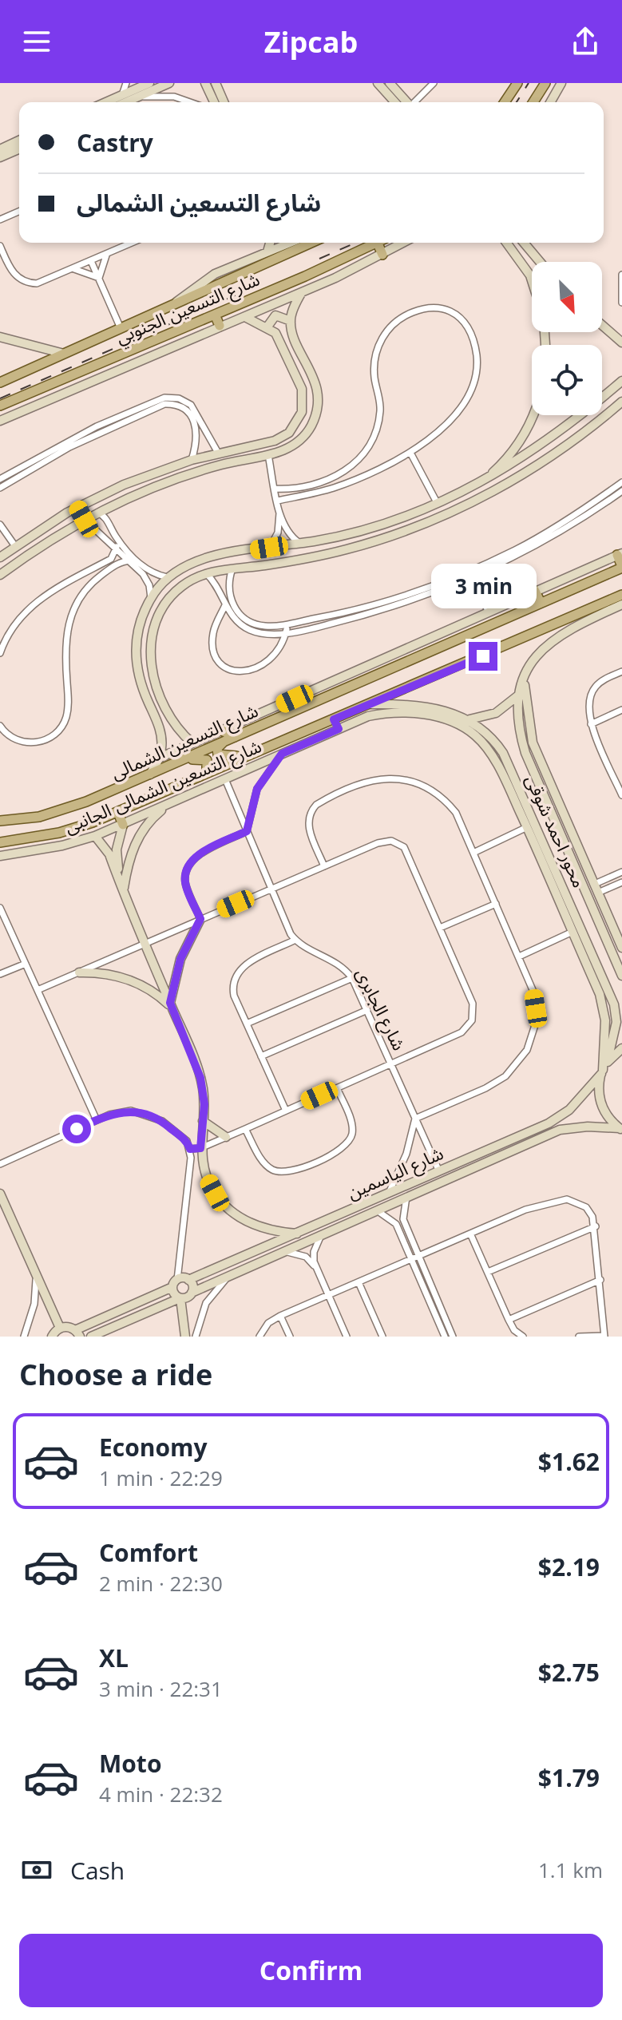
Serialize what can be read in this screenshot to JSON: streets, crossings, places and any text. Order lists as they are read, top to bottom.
{
  "streets": {
    "main road": ["شارع التسعين الجنوبي", "شارع التسعين الشمالى"],
    "street": [
      "شارع التسعين الشمالى الجانبى",
      "محور احمد شوقى",
      "شارع الجابرى",
      "شارع الياسمين"
    ]
  },
  "crossings": [
    ["شارع التسعين الشمالى", "محور احمد شوقى"],
    ["شارع التسعين الشمالى الجانبى", "محور احمد شوقى"],
    ["شارع التسعين الشمالى الجانبى", "شارع الياسمين"],
    ["محور احمد شوقى", "شارع الياسمين"],
    ["شارع الجابرى", "شارع الياسمين"]
  ],
  "north": "bottom right",
  "page": {
    "header": "Zipcab",
    "banner": ["Castry", "شارع التسعين الشمالى"],
    "bubble": "3 min",
    "heading": "Choose a ride",
    "list": [
      {
        "name": "Economy",
        "note": "1 min · 22:29",
        "value": "$1.62"
      },
      {
        "name": "Comfort",
        "note": "2 min · 22:30",
        "value": "$2.19"
      },
      {
        "name": "XL",
        "note": "3 min · 22:31",
        "value": "$2.75"
      },
      {
        "name": "Moto",
        "note": "4 min · 22:32",
        "value": "$1.79"
      }
    ],
    "pay": ["Cash", "1.1 km"],
    "buttons": "Confirm"
  }
}
